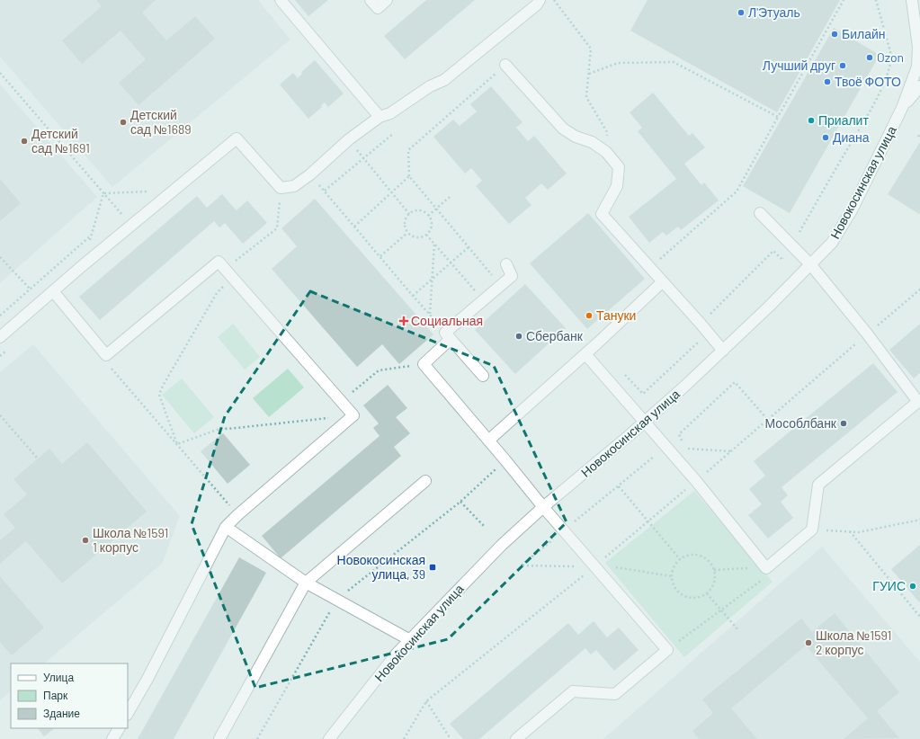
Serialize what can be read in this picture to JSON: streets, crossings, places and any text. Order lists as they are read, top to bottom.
{
  "streets": {
    "street": ["Новокосинская улица"]
  },
  "places": {
    "other": [
      "Л'Этуаль",
      "Билайн",
      "Ozon",
      "Лучший друг",
      "Твоё ФОТО",
      "Приалит",
      "Детский сад №1689",
      "Диана",
      "Детский сад №1691",
      "Тануки",
      "Сбербанк",
      "Мособлбанк",
      "Школа №1591 1 корпус",
      "ГУИС",
      "Школа №1591 2 корпус"
    ],
    "health": ["Социальная"],
    "transit": ["Новокосинская улица, 39"]
  },
  "legend": ["Улица", "Парк", "Здание"]
}
